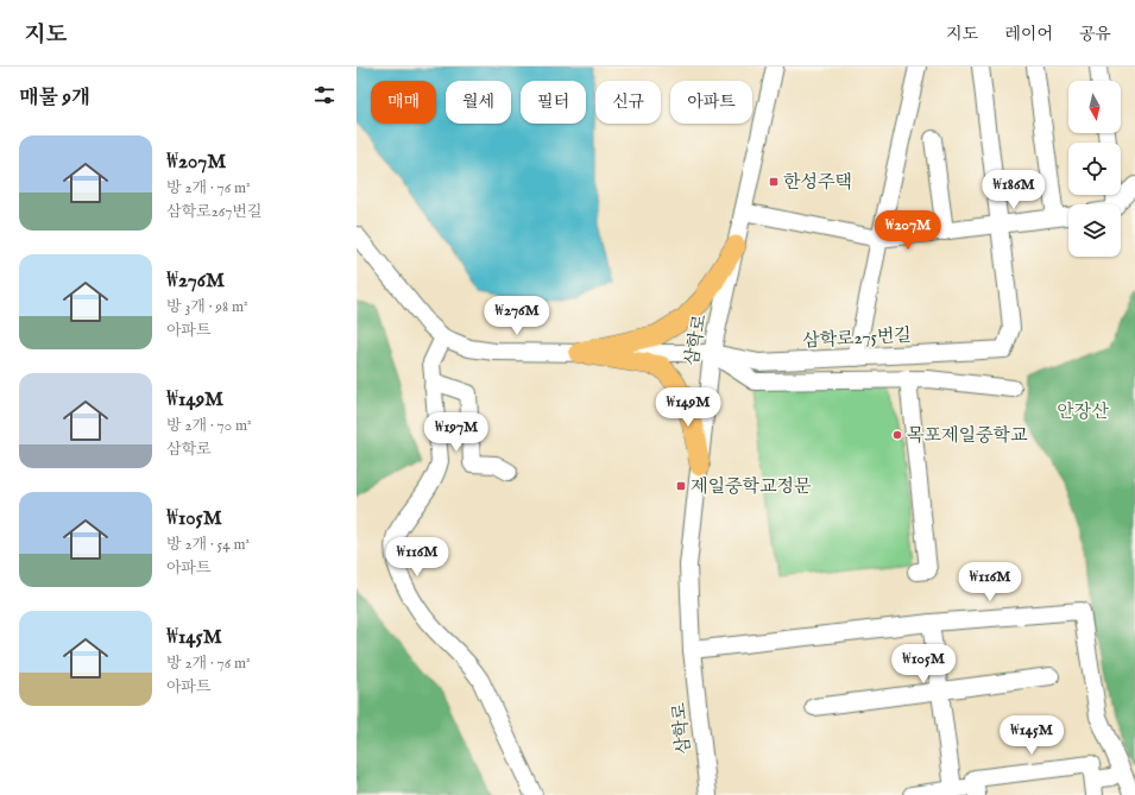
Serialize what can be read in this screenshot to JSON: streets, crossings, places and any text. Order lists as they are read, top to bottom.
{
  "streets": {
    "street": ["삼학로275번길", "삼학로"]
  },
  "crossings": [
    ["삼학로275번길", "삼학로"]
  ],
  "parks": ["안장산"],
  "places": {
    "transit": ["한성주택", "제일중학교정문"],
    "other": ["목포제일중학교"]
  },
  "north": "bottom",
  "page": {
    "header": "지도",
    "nav": ["지도", "레이어", "공유"],
    "heading": "매물 9개",
    "chip": [
      "매매",
      "월세",
      "필터",
      "신규",
      "아파트"
    ],
    "list": [
      {
        "name": "₩207M",
        "note": "방 2개 · 76 m² · 삼학로267번길"
      },
      {
        "name": "₩276M",
        "note": "방 3개 · 98 m² · 아파트"
      },
      {
        "name": "₩149M",
        "note": "방 2개 · 70 m² · 삼학로"
      },
      {
        "name": "₩105M",
        "note": "방 2개 · 54 m² · 아파트"
      },
      {
        "name": "₩145M",
        "note": "방 2개 · 76 m² · 아파트"
      }
    ],
    "price": [
      "₩186M",
      "₩207M",
      "₩276M",
      "₩149M",
      "₩197M",
      "₩116M",
      "₩116M",
      "₩105M",
      "₩145M"
    ]
  }
}
